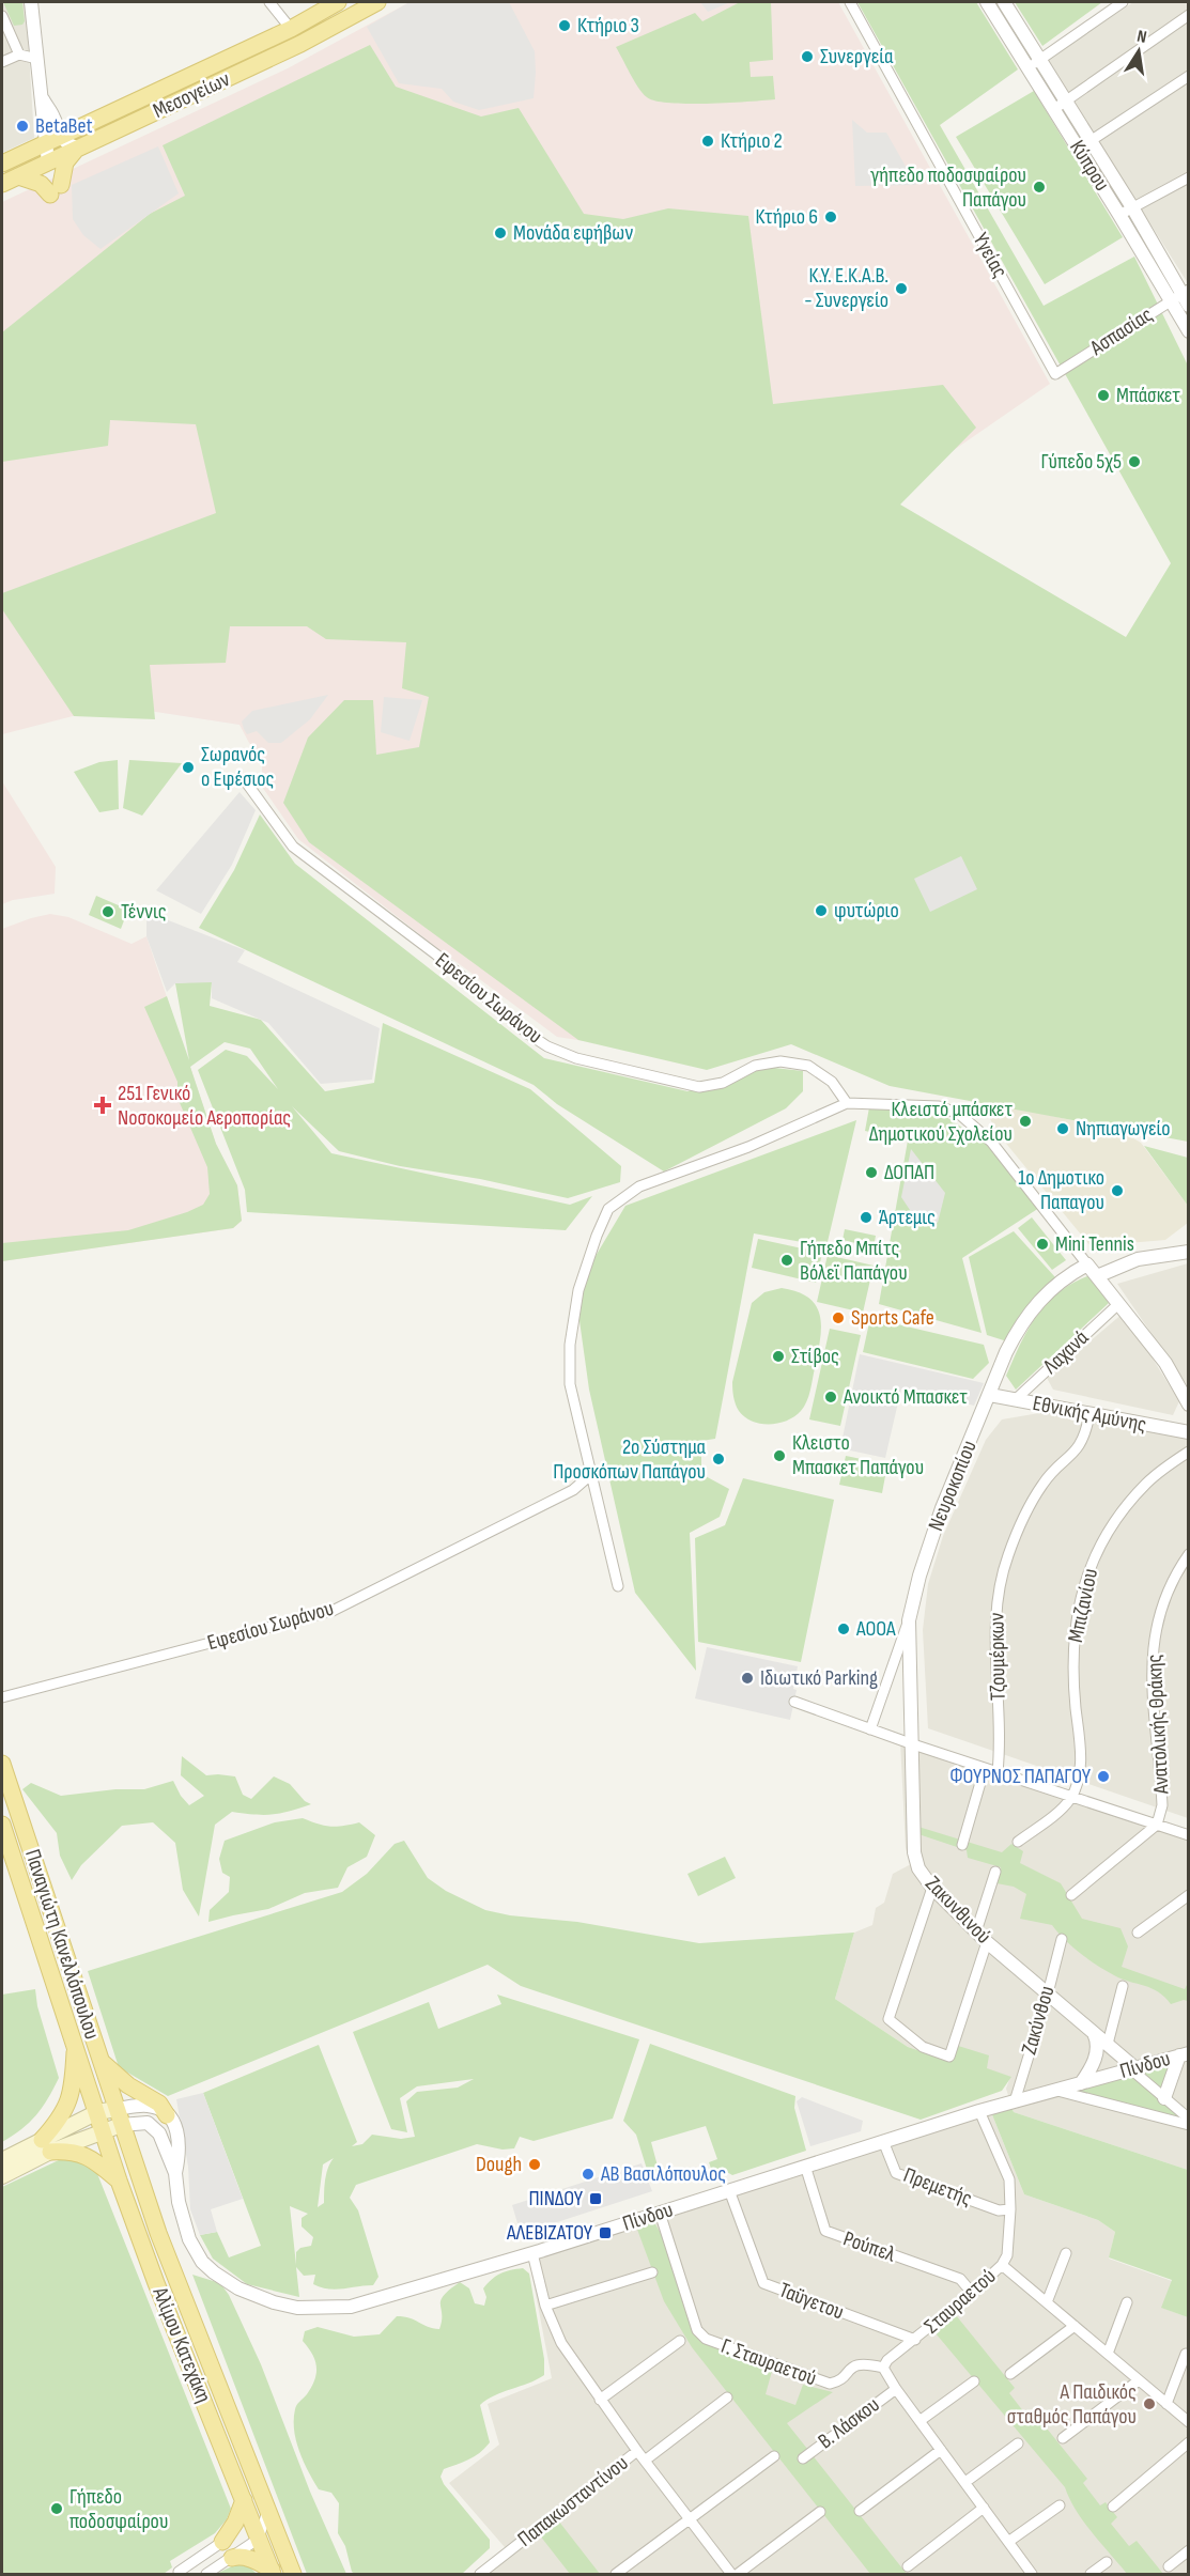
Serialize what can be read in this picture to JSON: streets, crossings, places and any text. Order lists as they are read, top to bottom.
{
  "streets": {
    "main road": ["Μεσογείων", "Παναγιώτη Κανελλόπουλου", "Αλίμου Κατεχάκη"],
    "street": [
      "Κύπρου",
      "Υγείας",
      "Ασπασίας",
      "Εφεσίου Σωράνου",
      "Λαχανά",
      "Εθνικής Αμύνης",
      "Νευροκοπίου",
      "Μπιζανίου",
      "Τζουμέρκων",
      "Ανατολικής Θράκης",
      "Ζακυνθινού",
      "Ζακύνθου",
      "Πίνδου",
      "Πρεμετής",
      "Ρούπελ",
      "Ταϋγετου",
      "Σταυραετού",
      "Γ. Σταυραετού",
      "Β. Λάσκου",
      "Παπακωσταντίνου"
    ]
  },
  "crossings": [
    ["Κύπρου", "Ασπασίας"],
    ["Υγείας", "Ασπασίας"],
    ["Λαχανά", "Εθνικής Αμύνης"],
    ["Εθνικής Αμύνης", "Νευροκοπίου"],
    ["Εθνικής Αμύνης", "Τζουμέρκων"],
    ["Νευροκοπίου", "Ζακυνθινού"],
    ["Ζακυνθινού", "Ζακύνθου"],
    ["Ζακυνθινού", "Πίνδου"],
    ["Παναγιώτη Κανελλόπουλου", "Πίνδου"],
    ["Παναγιώτη Κανελλόπουλου", "Αλίμου Κατεχάκη"],
    ["Ζακύνθου", "Πίνδου"],
    ["Πίνδου", "Πρεμετής"],
    ["Πίνδου", "Ρούπελ"],
    ["Πίνδου", "Ταϋγετου"],
    ["Πίνδου", "Σταυραετού"],
    ["Πίνδου", "Αλίμου Κατεχάκη"],
    ["Πίνδου", "Γ. Σταυραετού"],
    ["Πρεμετής", "Σταυραετού"],
    ["Ρούπελ", "Σταυραετού"],
    ["Ταϋγετου", "Σταυραετού"],
    ["Σταυραετού", "Γ. Σταυραετού"],
    ["Σταυραετού", "Β. Λάσκου"],
    ["Γ. Σταυραετού", "Β. Λάσκου"]
  ],
  "places": {
    "other": [
      "Κτήριο 3",
      "Συνεργεία",
      "BetaBet",
      "Κτήριο 2",
      "γήπεδο ποδοσφαίρου Παπάγου",
      "Κτήριο 6",
      "Μονάδα εφήβων",
      "Κ.Υ. Ε.Κ.Α.Β. - Συνεργείο",
      "Μπάσκετ",
      "Γύπεδο 5χ5",
      "Σωρανός ο Εφέσιος",
      "φυτώριο",
      "Τέννις",
      "Κλειστό μπάσκετ Δημοτικού Σχολείου",
      "Νηπιαγωγείο",
      "ΔΟΠΑΠ",
      "1ο Δημοτικο Παπαγου",
      "Άρτεμις",
      "Mini Tennis",
      "Γήπεδο Μπίτς Βόλεϊ Παπάγου",
      "Sports Cafe",
      "Στίβος",
      "Ανοικτό Μπασκετ",
      "Κλειστο Μπασκετ Παπάγου",
      "2ο Σύστημα Προσκόπων Παπάγου",
      "AOOA",
      "Ιδιωτικό Parking",
      "ΦΟΥΡΝΟΣ ΠΑΠΑΓΟΥ",
      "Dough",
      "ΑΒ Βασιλόπουλος",
      "Α Παιδικός σταθμός Παπάγου",
      "Γήπεδο ποδοσφαίρου"
    ],
    "health": ["251 Γενικό Νοσοκομείο Αεροπορίας"],
    "transit": ["ΠΙΝΔΟΥ", "ΑΛΕΒΙΖΑΤΟΥ"]
  },
  "north": "top"
}
